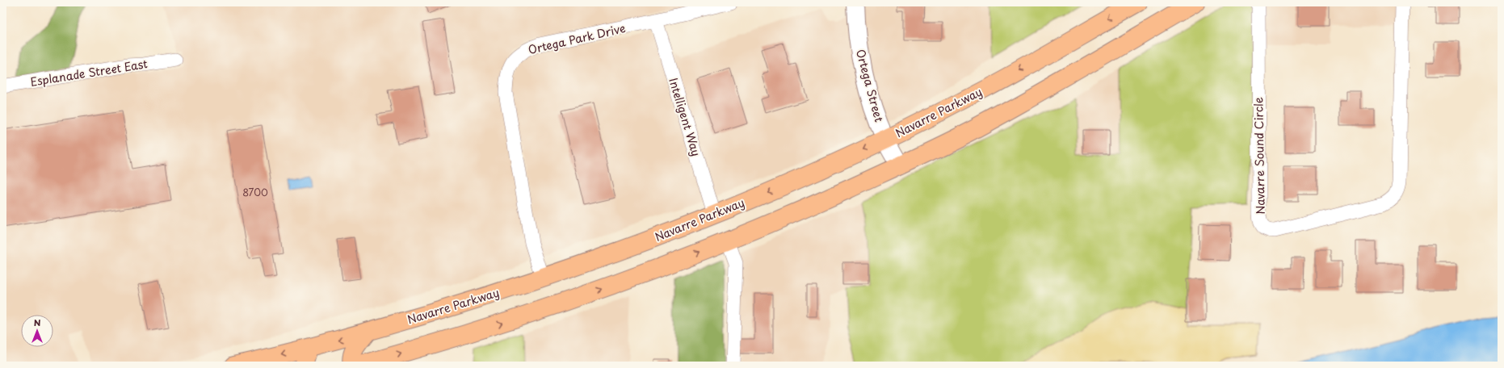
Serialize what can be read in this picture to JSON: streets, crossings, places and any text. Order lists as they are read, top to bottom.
{
  "streets": {
    "highway": ["Navarre Parkway"],
    "street": [
      "Ortega Park Drive",
      "Esplanade Street East",
      "Ortega Street",
      "Intelligent Way",
      "Navarre Sound Circle"
    ]
  },
  "crossings": [
    ["Ortega Park Drive", "Navarre Parkway"],
    ["Ortega Park Drive", "Intelligent Way"],
    ["Ortega Street", "Navarre Parkway"],
    ["Navarre Parkway", "Intelligent Way"]
  ],
  "house_numbers": ["8700"],
  "north": "top"
}
